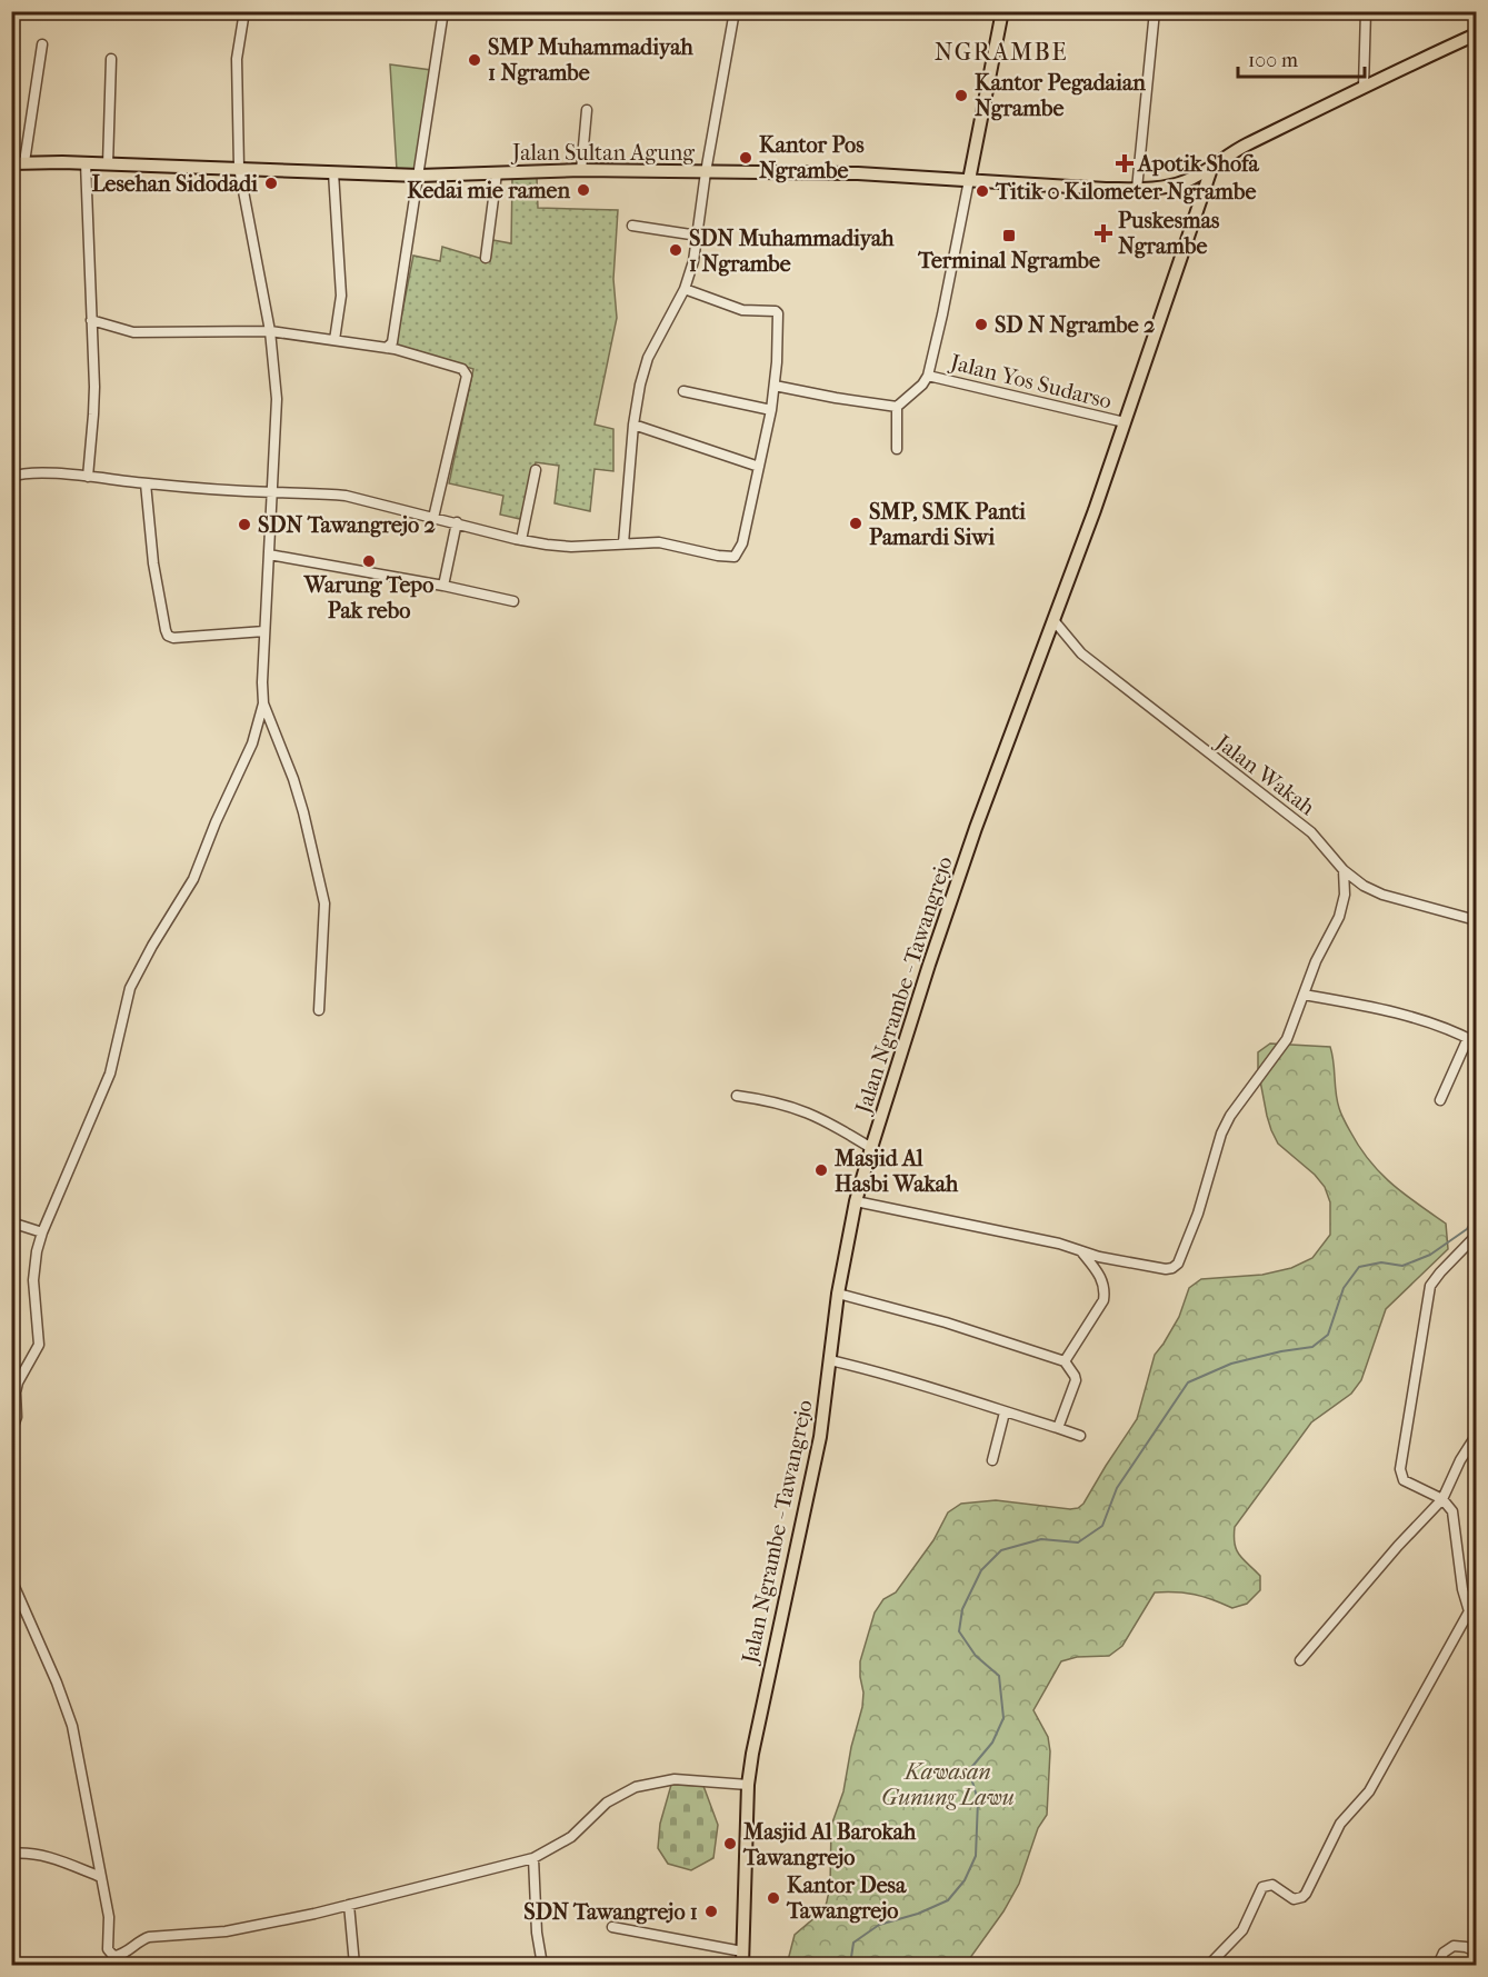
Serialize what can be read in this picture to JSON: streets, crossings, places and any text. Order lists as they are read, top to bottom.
{
  "streets": {
    "main road": ["Jalan Sultan Agung", "Jalan Ngrambe - Tawangrejo"],
    "street": ["Jalan Yos Sudarso", "Jalan Wakah"]
  },
  "crossings": [
    ["Jalan Sultan Agung", "Jalan Yos Sudarso"],
    ["Jalan Sultan Agung", "Jalan Ngrambe - Tawangrejo"],
    ["Jalan Yos Sudarso", "Jalan Ngrambe - Tawangrejo"],
    ["Jalan Wakah", "Jalan Ngrambe - Tawangrejo"]
  ],
  "districts": ["NGRAMBE"],
  "parks": ["Kawasan Gunung Lawu"],
  "places": {
    "other": [
      "SMP Muhammadiyah 1 Ngrambe",
      "Kantor Pegadaian Ngrambe",
      "Kantor Pos Ngrambe",
      "Lesehan Sidodadi",
      "Kedai mie ramen",
      "Titik 0 Kilometer Ngrambe",
      "SDN Muhammadiyah 1 Ngrambe",
      "SD N Ngrambe 2",
      "SMP, SMK Panti Pamardi Siwi",
      "SDN Tawangrejo 2",
      "Warung Tepo Pak rebo",
      "Masjid Al Hasbi Wakah",
      "Masjid Al Barokah Tawangrejo",
      "Kantor Desa Tawangrejo",
      "SDN Tawangrejo 1"
    ],
    "health": ["Apotik Shofa", "Puskesmas Ngrambe"],
    "transit": ["Terminal Ngrambe"]
  },
  "scale_bar": "100 m"
}
